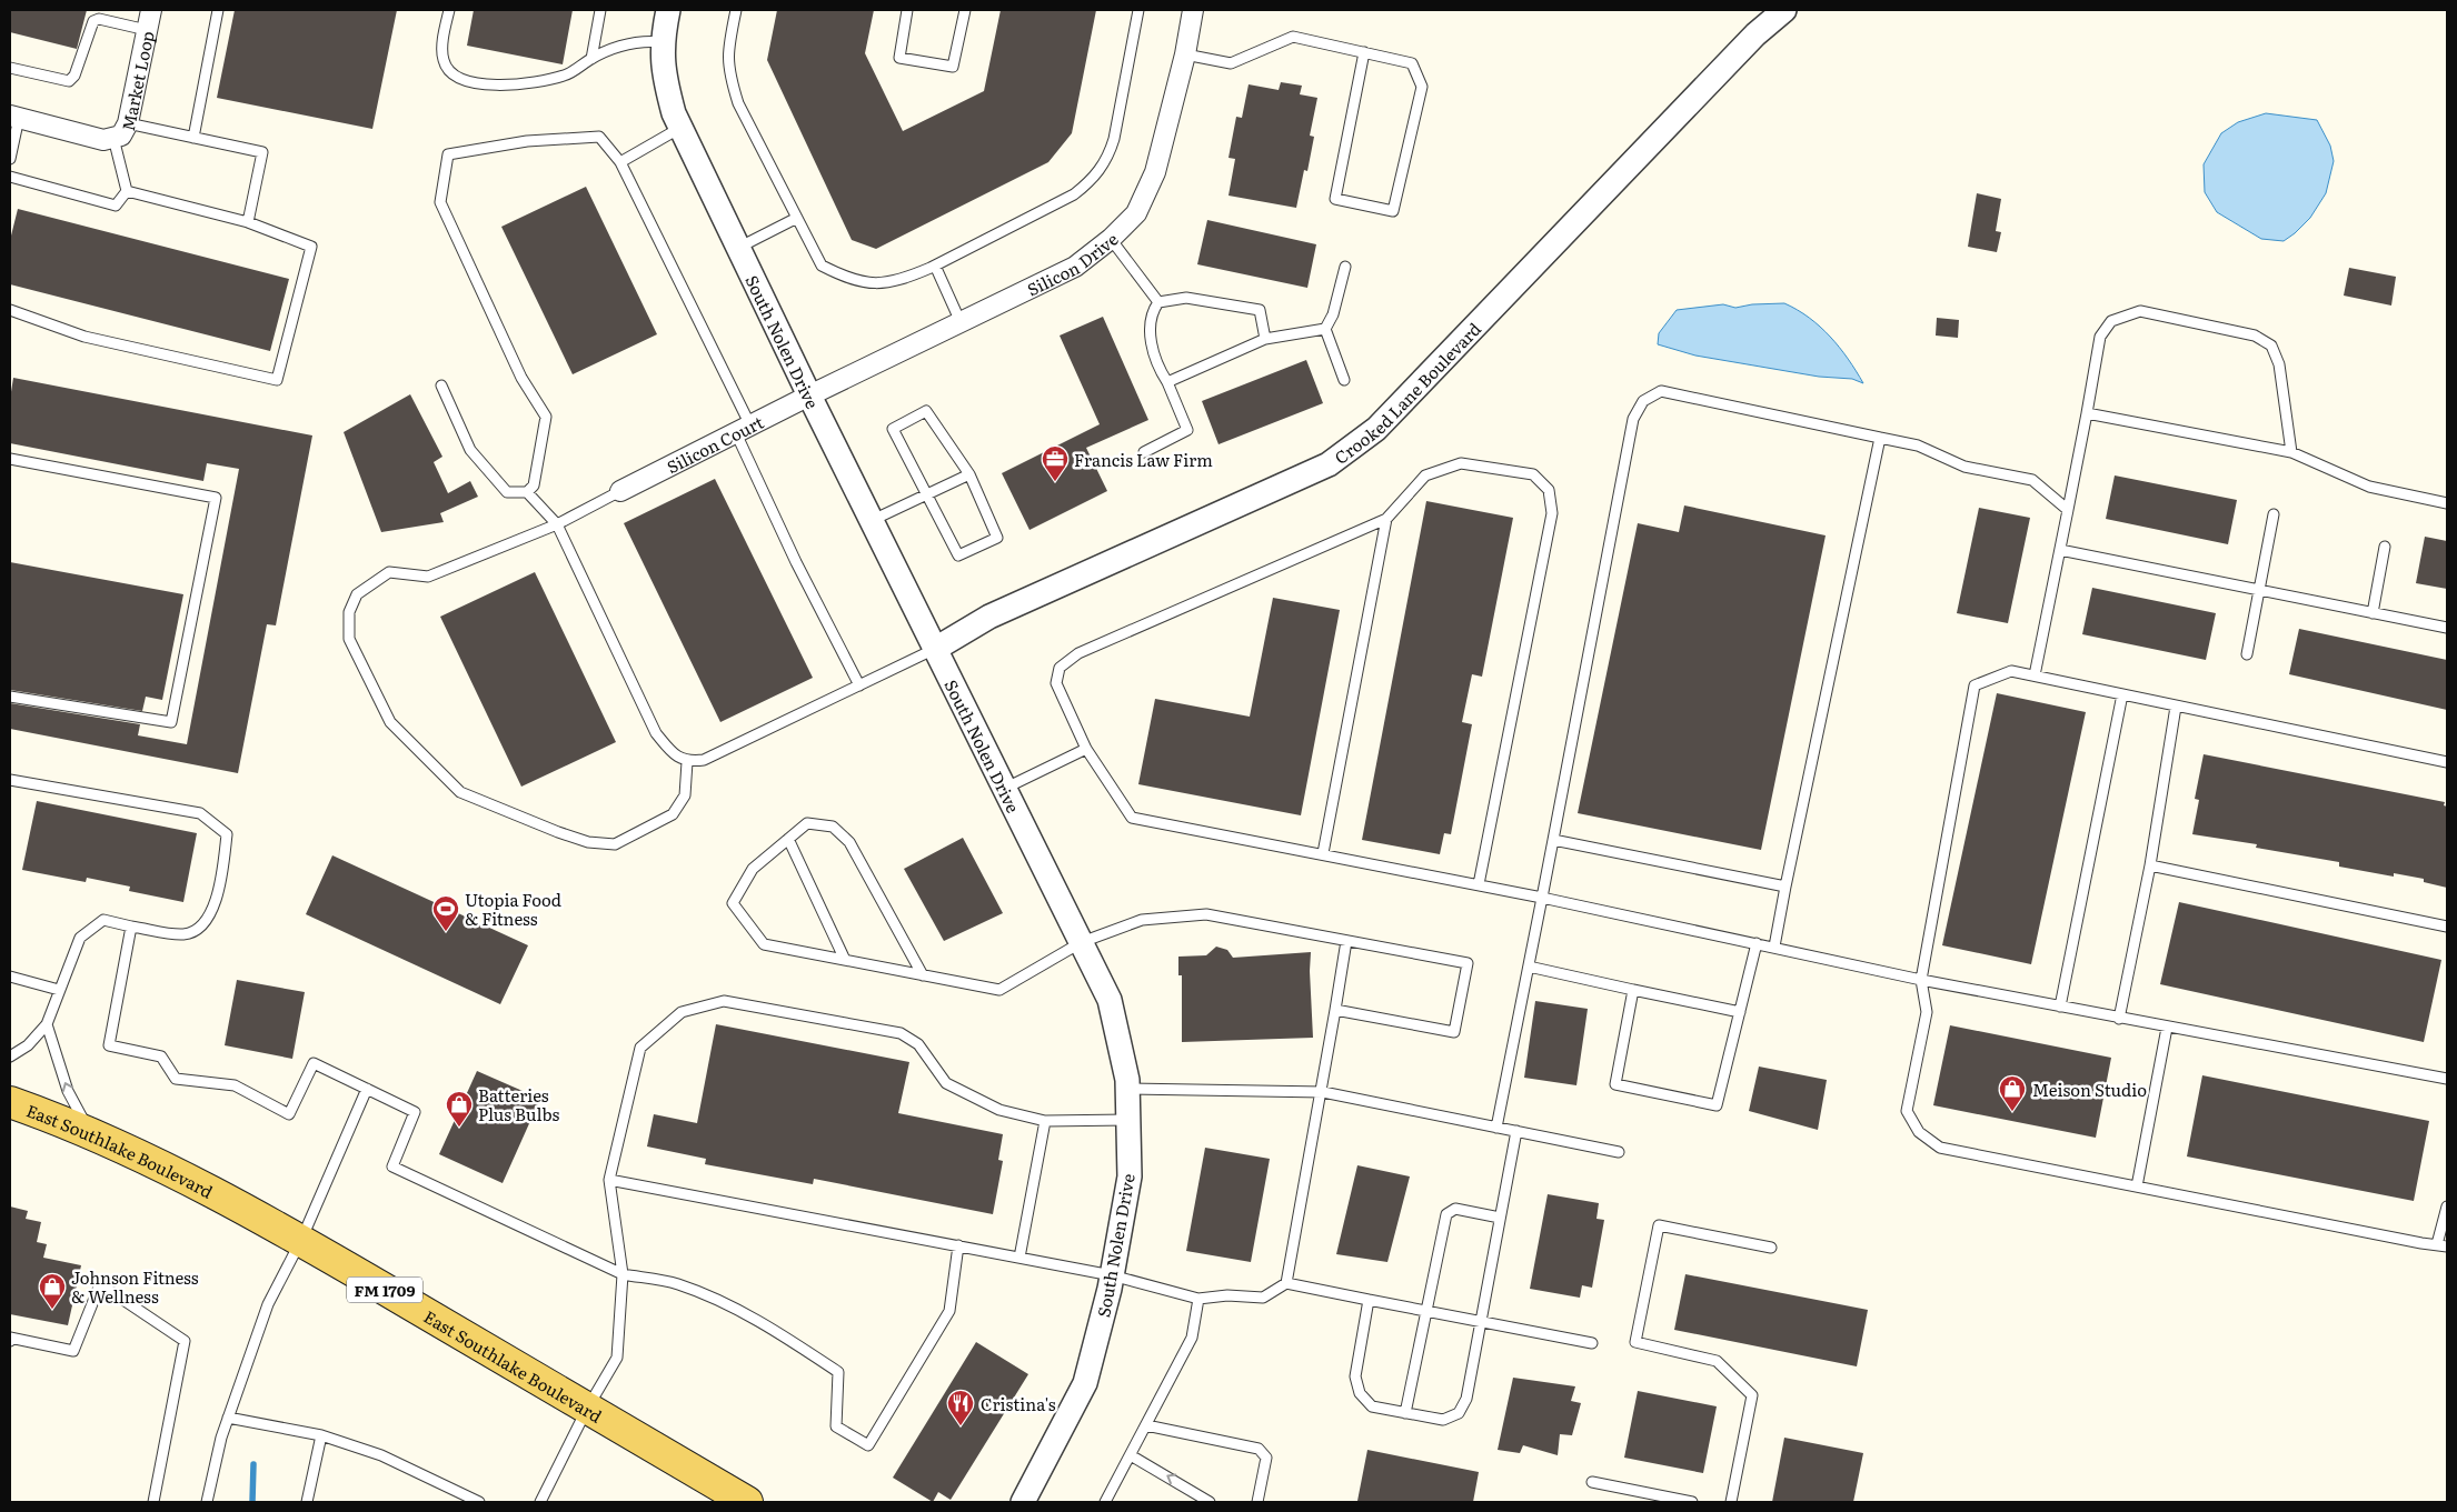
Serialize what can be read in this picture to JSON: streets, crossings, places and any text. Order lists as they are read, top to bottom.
{
  "streets": {
    "main road": ["East Southlake Boulevard", "FM 1709"],
    "street": [
      "Market Loop",
      "Silicon Drive",
      "South Nolen Drive",
      "Crooked Lane Boulevard",
      "Silicon Court"
    ]
  },
  "crossings": [
    ["Silicon Drive", "South Nolen Drive"],
    ["Silicon Drive", "Silicon Court"],
    ["South Nolen Drive", "Crooked Lane Boulevard"],
    ["South Nolen Drive", "Silicon Court"]
  ],
  "places": {
    "office": ["Francis Law Firm"],
    "sports": ["Utopia Food & Fitness"],
    "shop": ["Meison Studio", "Batteries Plus Bulbs", "Johnson Fitness & Wellness"],
    "restaurant": ["Cristina's"]
  }
}
